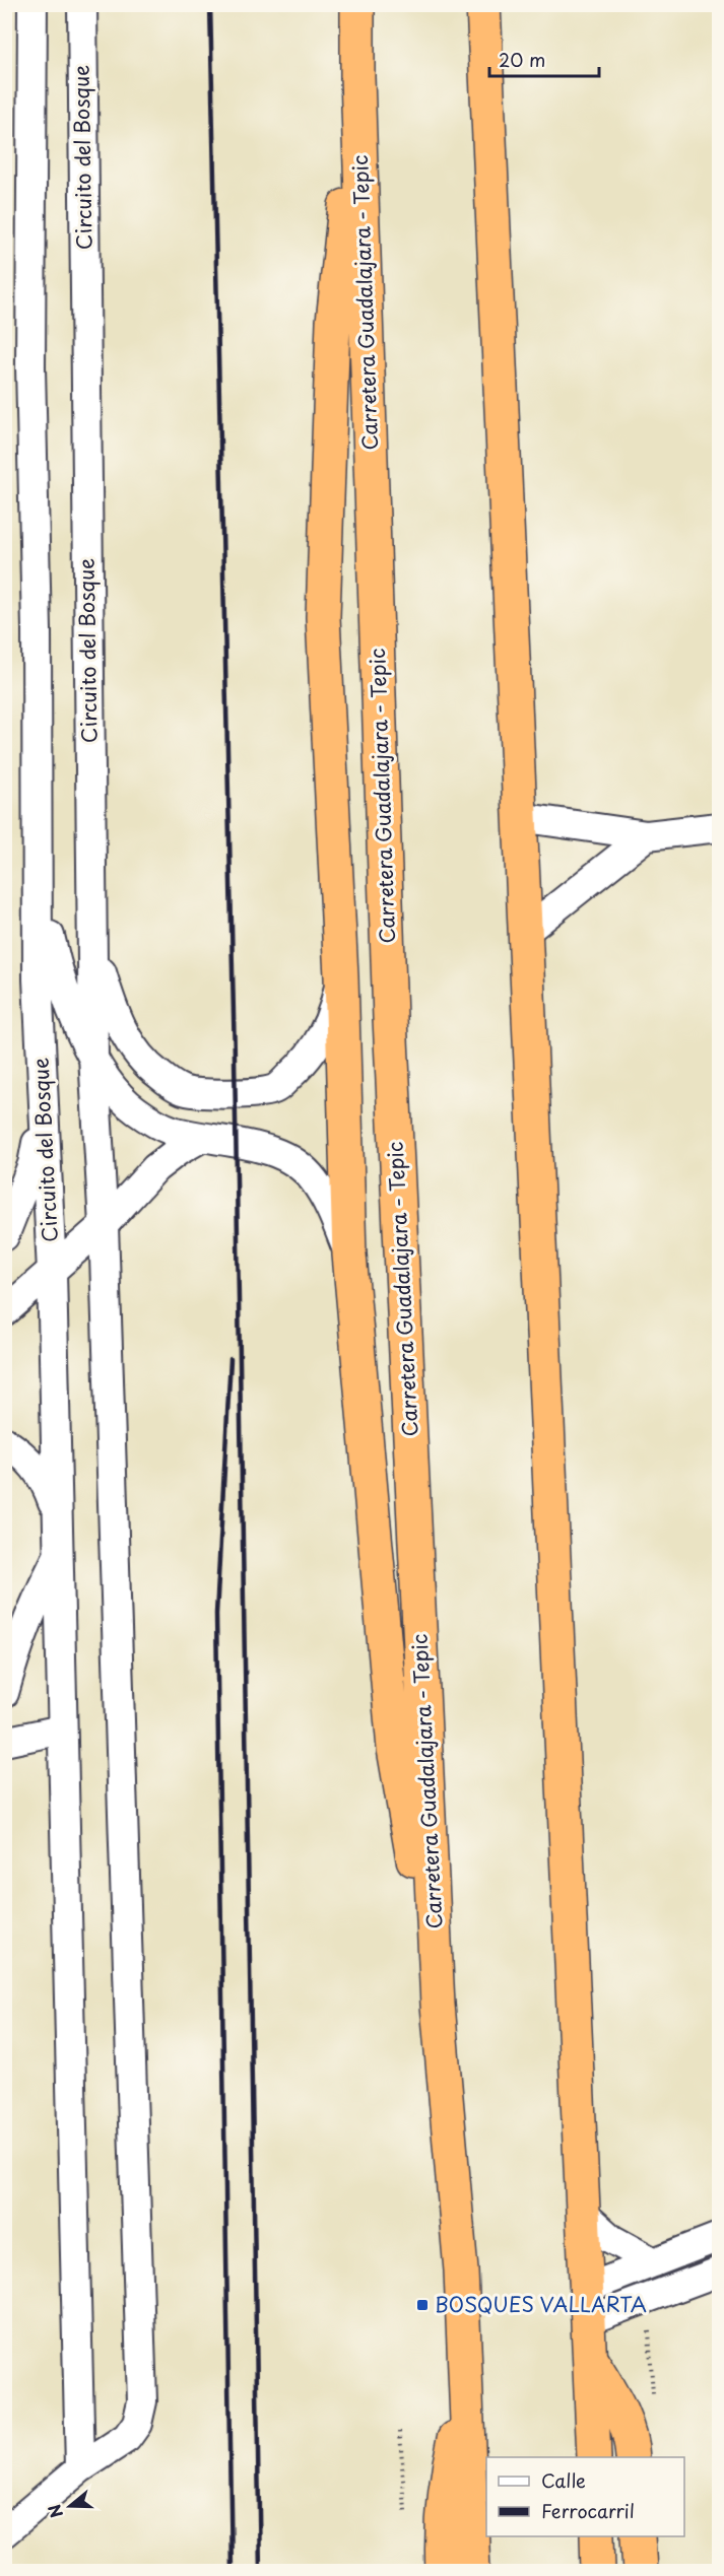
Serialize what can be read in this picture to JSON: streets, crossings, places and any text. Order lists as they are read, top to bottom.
{
  "streets": {
    "highway": ["Carretera Guadalajara - Tepic"],
    "street": ["Circuito del Bosque"]
  },
  "places": {
    "transit": ["BOSQUES VALLARTA"]
  },
  "legend": ["Calle", "Ferrocarril"],
  "scale_bar": "20 m",
  "north": "left"
}
